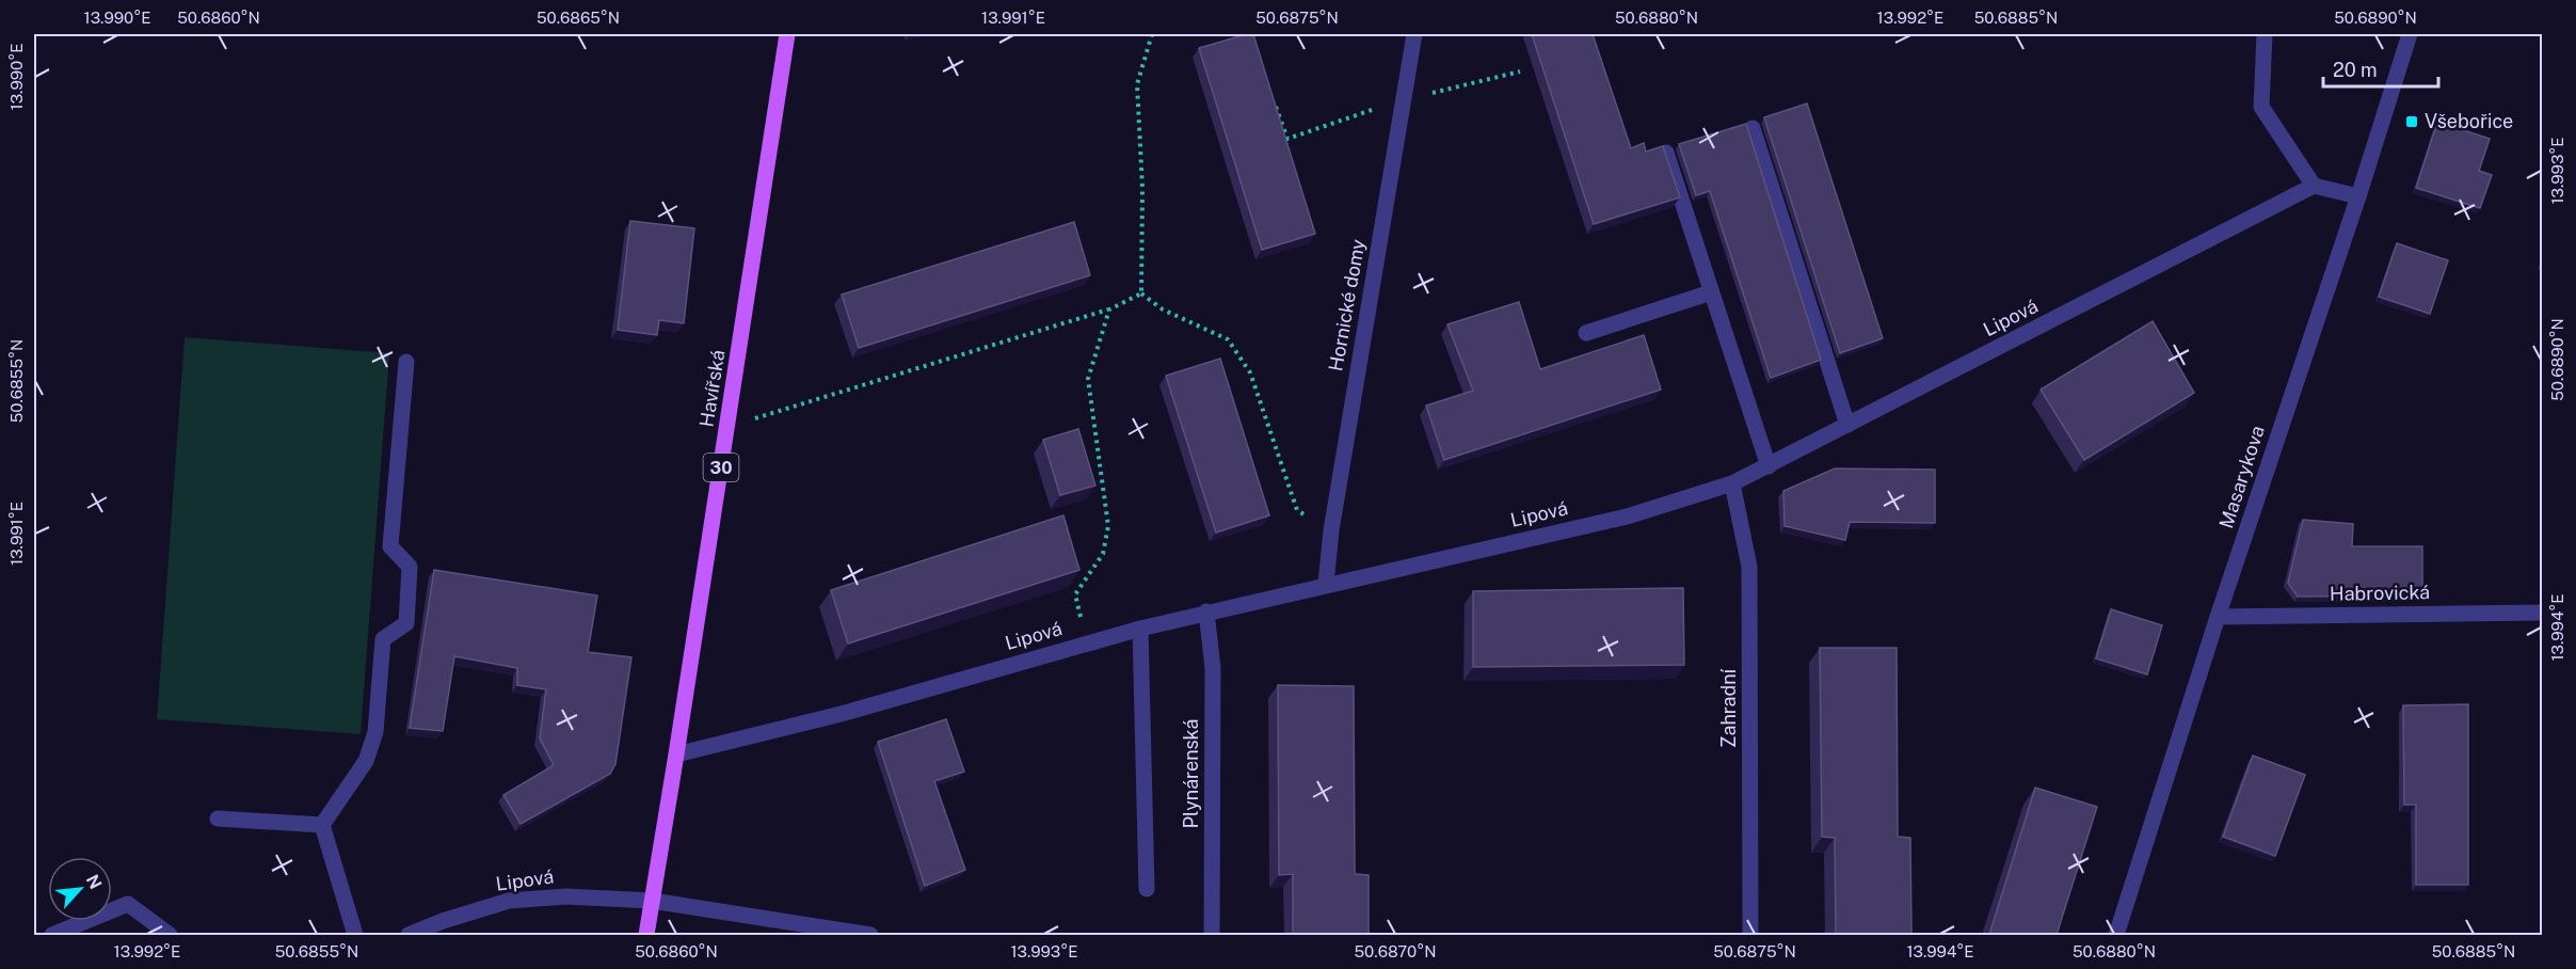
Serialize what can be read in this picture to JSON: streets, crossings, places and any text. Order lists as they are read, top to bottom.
{
  "streets": {
    "main road": ["Havířská", "30"],
    "street": [
      "Hornické domy",
      "Lipová",
      "Masarykova",
      "Habrovická",
      "Zahradní",
      "Plynárenská"
    ]
  },
  "crossings": [
    ["Hornické domy", "Lipová"],
    ["Lipová", "Havířská"],
    ["Lipová", "30"],
    ["Lipová", "Zahradní"],
    ["Lipová", "Plynárenská"],
    ["Havířská", "30"],
    ["Masarykova", "Habrovická"]
  ],
  "places": {
    "transit": ["Všebořice"]
  },
  "scale_bar": "20 m",
  "north": "top right",
  "coordinates": [
    "13.990°E",
    "50.6860°N",
    "50.6865°N",
    "13.991°E",
    "50.6875°N",
    "50.6880°N",
    "13.992°E",
    "50.6885°N",
    "50.6890°N",
    "13.993°E",
    "50.6855°N",
    "13.994°E",
    "50.6870°N"
  ]
}
